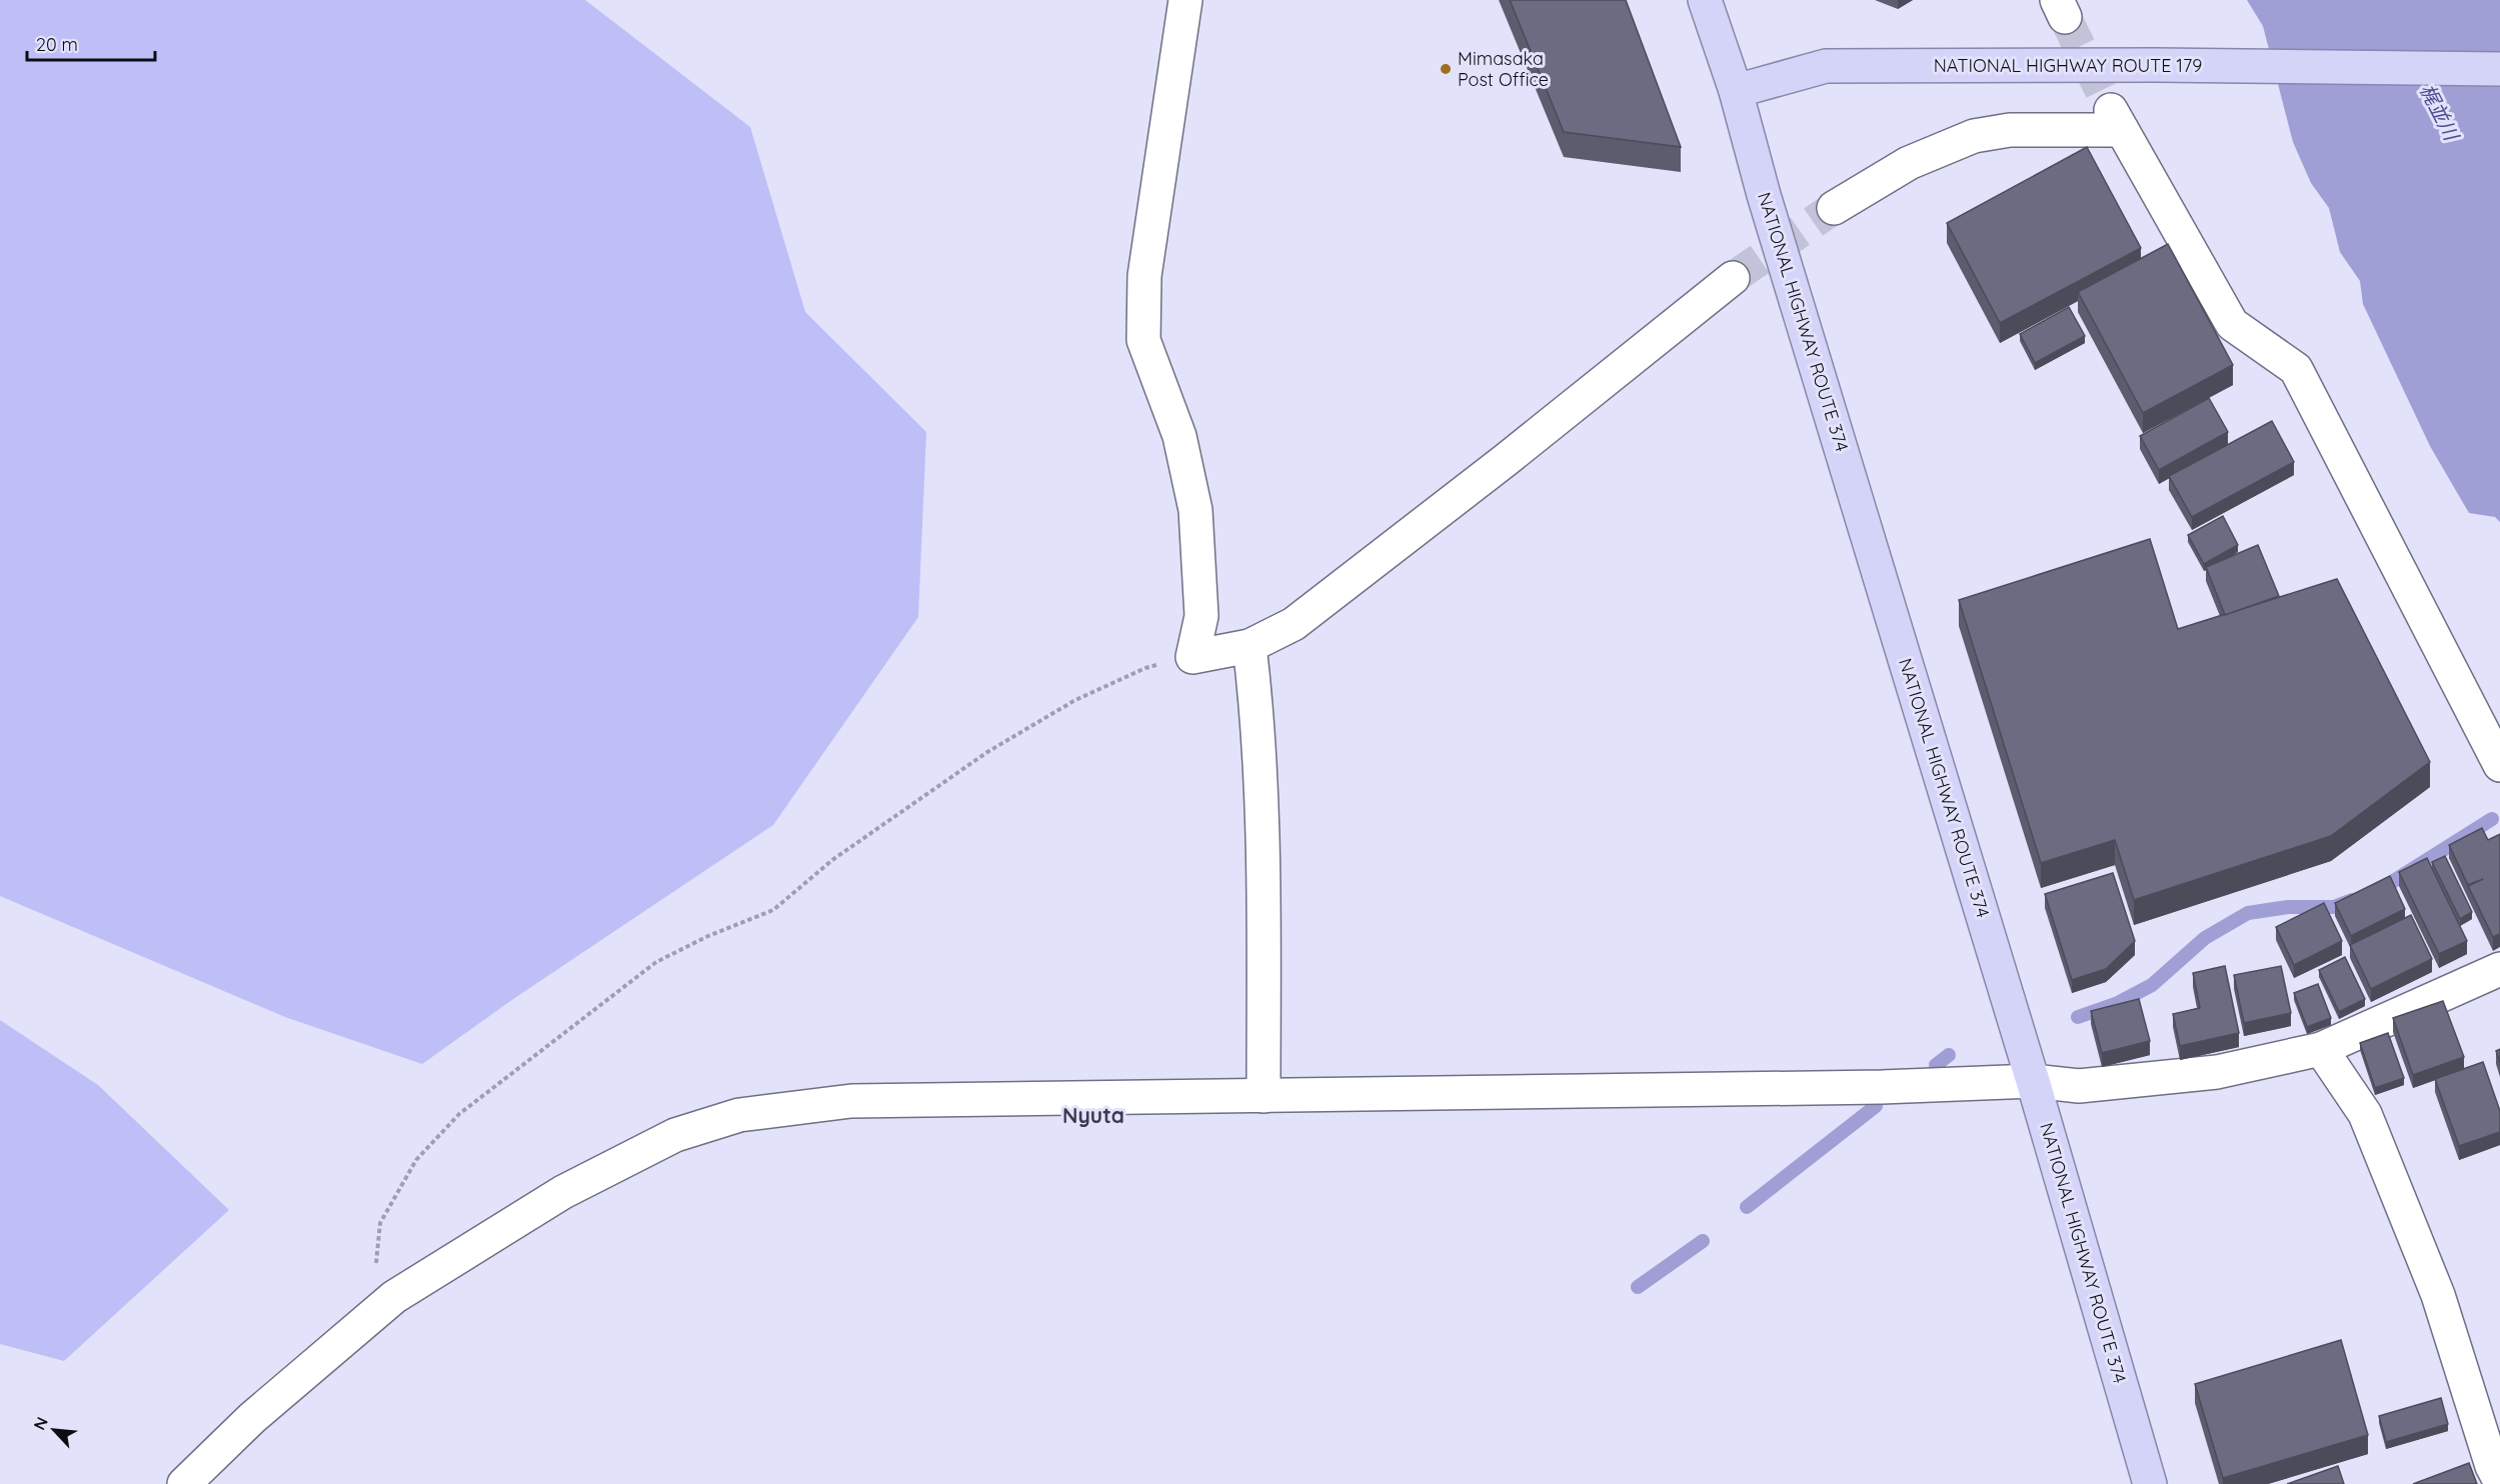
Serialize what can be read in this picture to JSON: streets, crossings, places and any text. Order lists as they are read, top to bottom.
{
  "streets": {
    "highway": ["NATIONAL HIGHWAY ROUTE 179", "NATIONAL HIGHWAY ROUTE 374"]
  },
  "crossings": [
    ["NATIONAL HIGHWAY ROUTE 179", "NATIONAL HIGHWAY ROUTE 374"]
  ],
  "districts": ["Nyuta"],
  "water": ["梶並川"],
  "places": ["Mimasaka Post Office"],
  "scale_bar": "20 m",
  "north": "top left"
}
